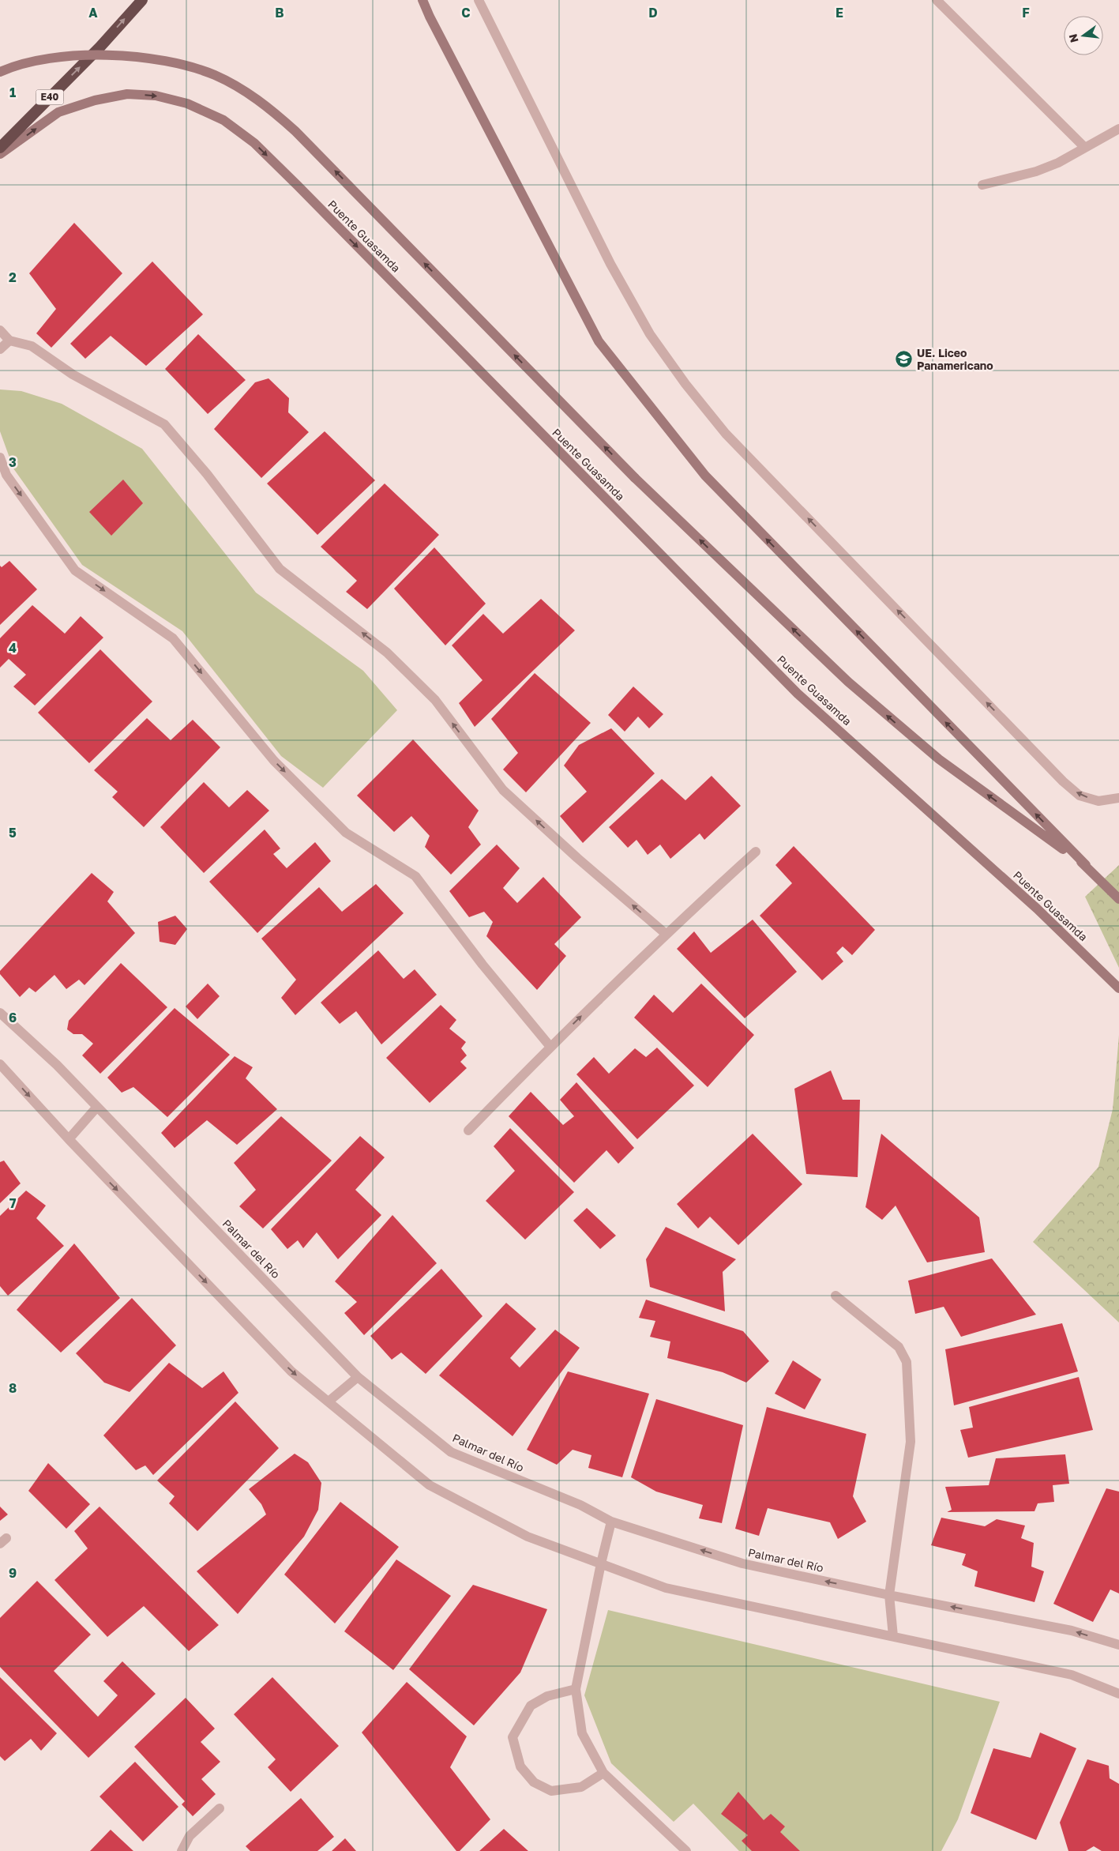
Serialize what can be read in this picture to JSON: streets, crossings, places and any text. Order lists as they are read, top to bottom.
{
  "streets": {
    "highway": ["E40"],
    "main road": ["Puente Guasamda"],
    "street": ["Palmar del Río"]
  },
  "places": {
    "school or university": ["UE. Liceo Panamericano"]
  },
  "north": "left",
  "grid": {
    "columns": [
      "A",
      "B",
      "C",
      "D",
      "E",
      "F"
    ],
    "rows": [
      "1",
      "2",
      "3",
      "4",
      "5",
      "6",
      "7",
      "8",
      "9"
    ]
  }
}
